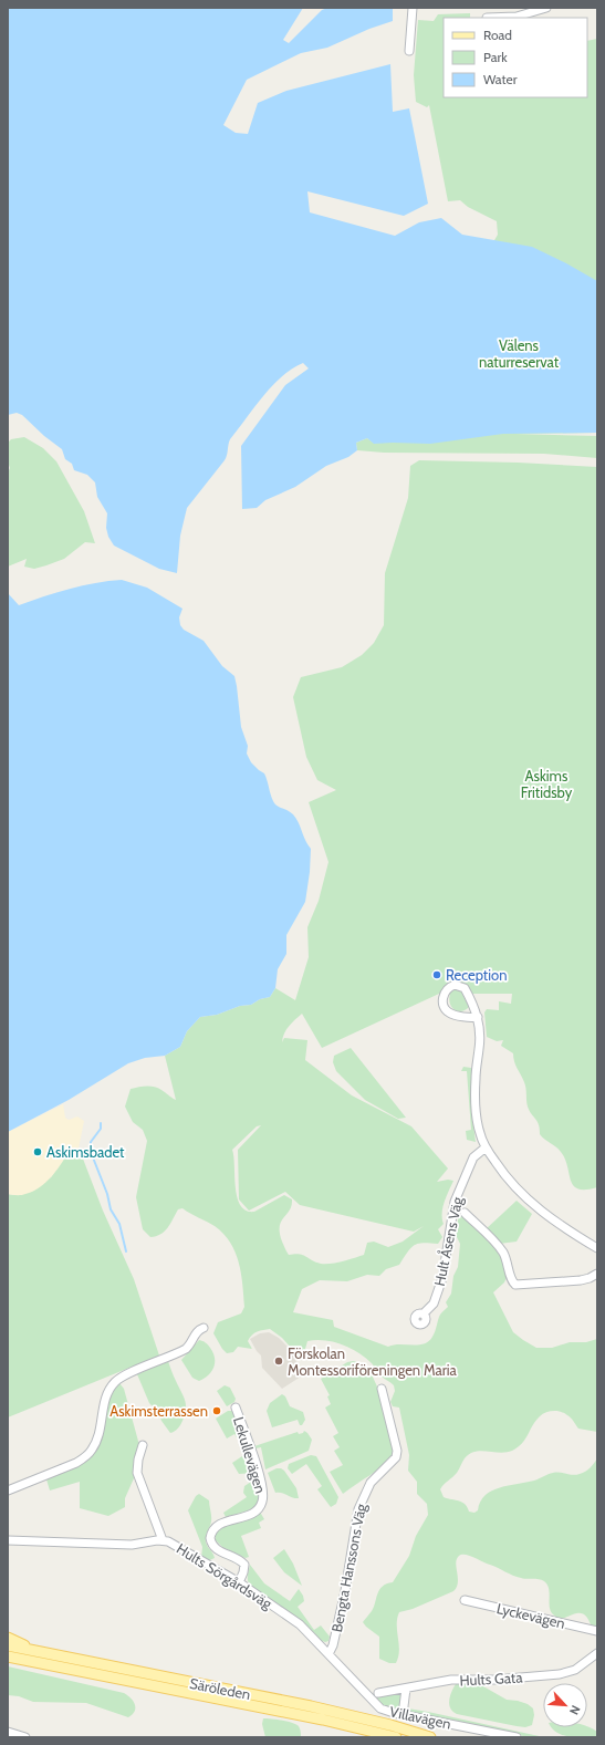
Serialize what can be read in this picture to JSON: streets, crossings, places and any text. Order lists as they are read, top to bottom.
{
  "streets": {
    "main road": ["Säröleden"],
    "street": [
      "Hult Åsens Väg",
      "Lekullevägen",
      "Bengta Hanssons Väg",
      "Hults Sörgårdsväg",
      "Lyckevägen",
      "Hults Gata",
      "Villavägen"
    ]
  },
  "crossings": [
    ["Lekullevägen", "Hults Sörgårdsväg"],
    ["Bengta Hanssons Väg", "Hults Sörgårdsväg"],
    ["Hults Sörgårdsväg", "Villavägen"]
  ],
  "parks": ["Välens naturreservat", "Askims Fritidsby"],
  "places": [
    "Reception",
    "Askimsbadet",
    "Förskolan Montessoriföreningen Maria",
    "Askimsterrassen"
  ],
  "legend": ["Road", "Park", "Water"],
  "north": "bottom right"
}
